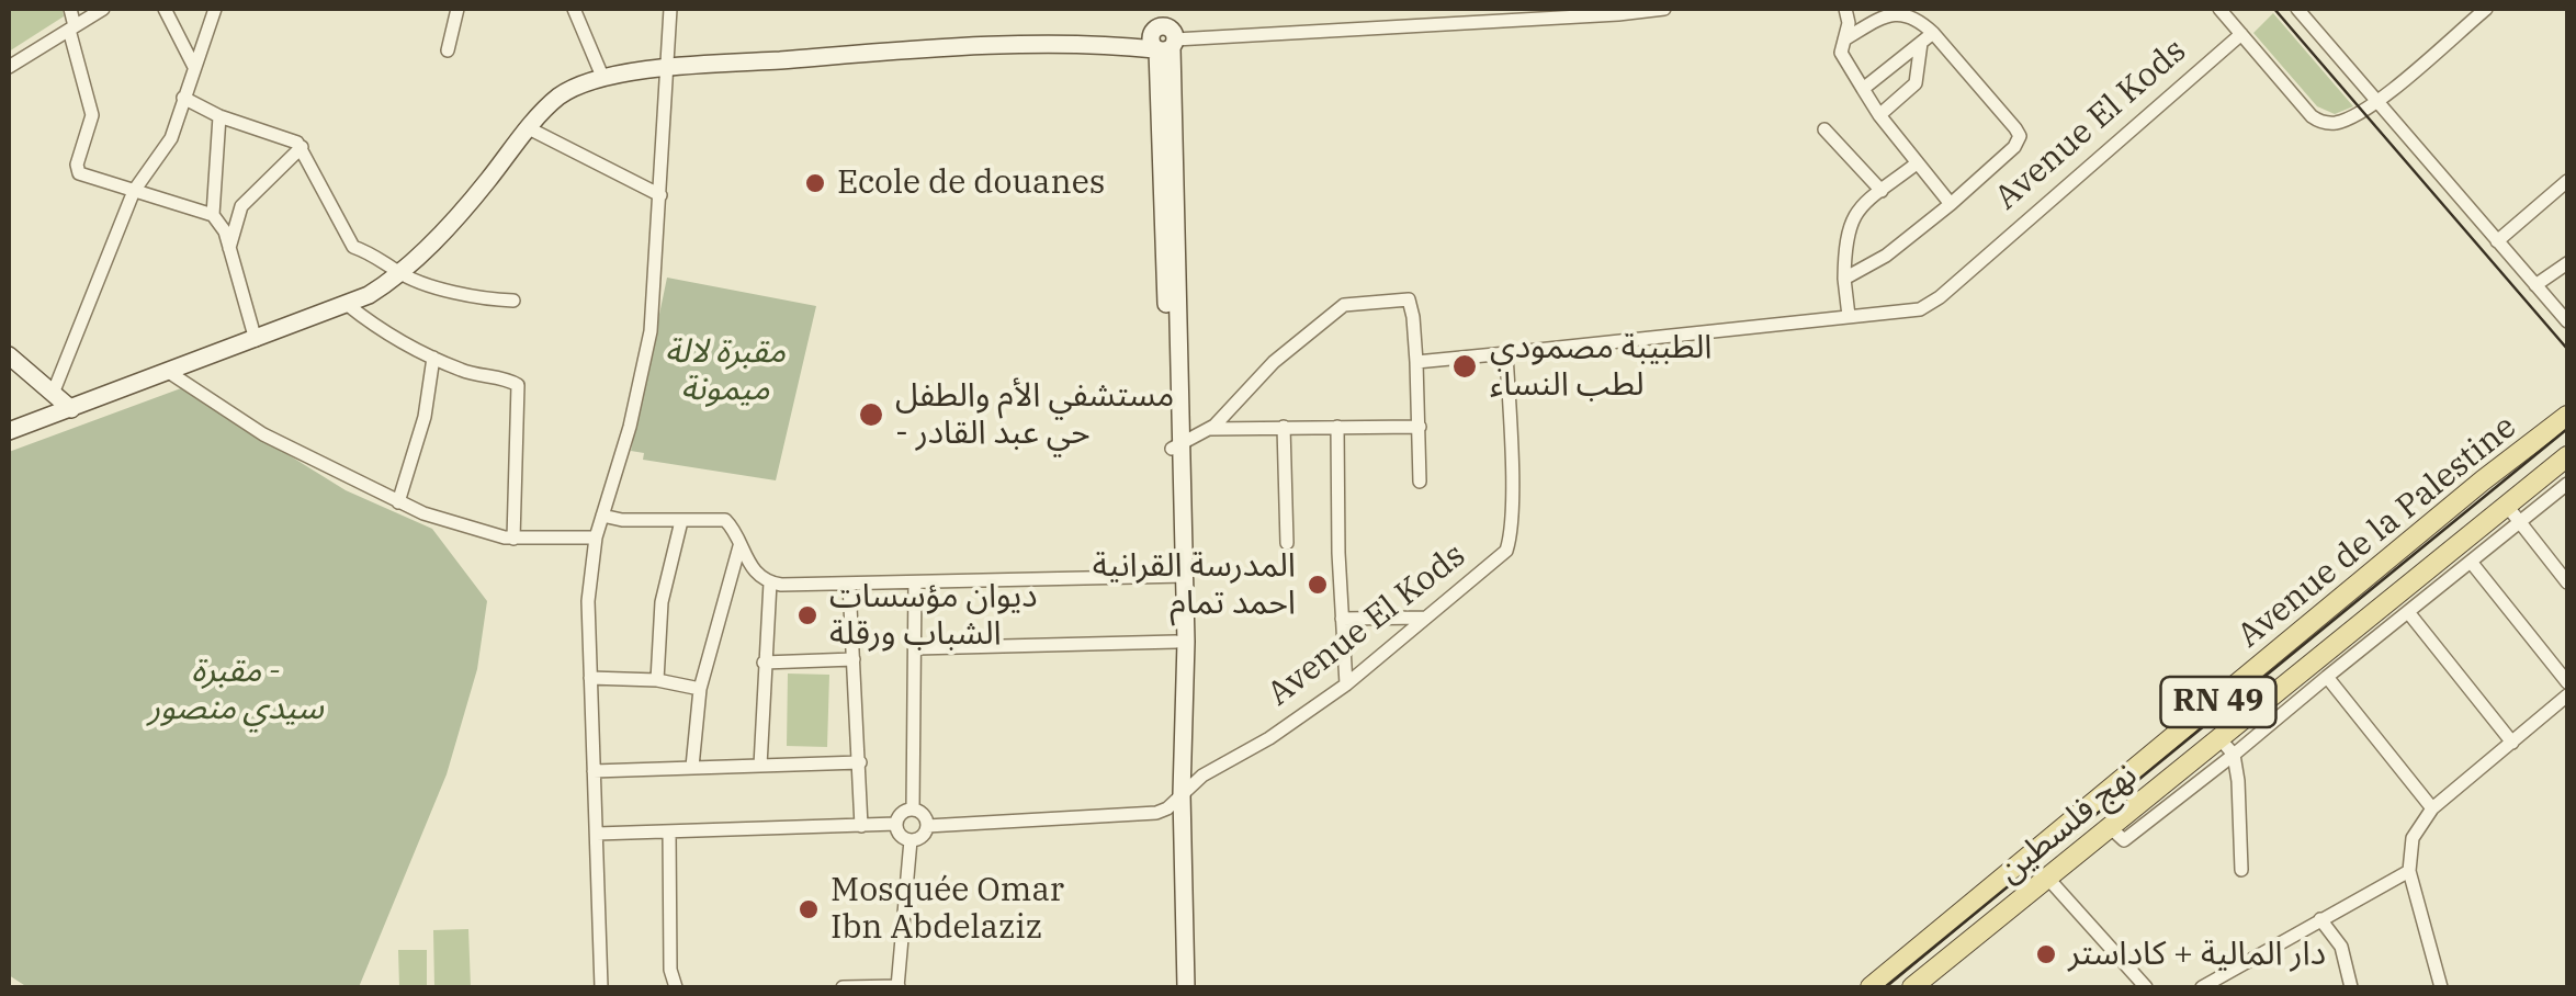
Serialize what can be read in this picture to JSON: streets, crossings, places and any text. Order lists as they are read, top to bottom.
{
  "streets": {
    "main road": ["Avenue de la Palestine", "RN 49", "نهج فلسطين"],
    "street": ["Avenue El Kods"]
  },
  "parks": ["مقبرة لالة ميمونة", "مقبرة - سيدي منصور"],
  "places": [
    "Ecole de douanes",
    "الطبيبة مصمودي لطب النساء",
    "مستشفي الأم والطفل - حي عبد القادر",
    "المدرسة القرانية احمد تمام",
    "ديوان مؤسسات الشباب ورقلة",
    "Mosquée Omar Ibn Abdelaziz",
    "دار المالية + كاداستر"
  ]
}
